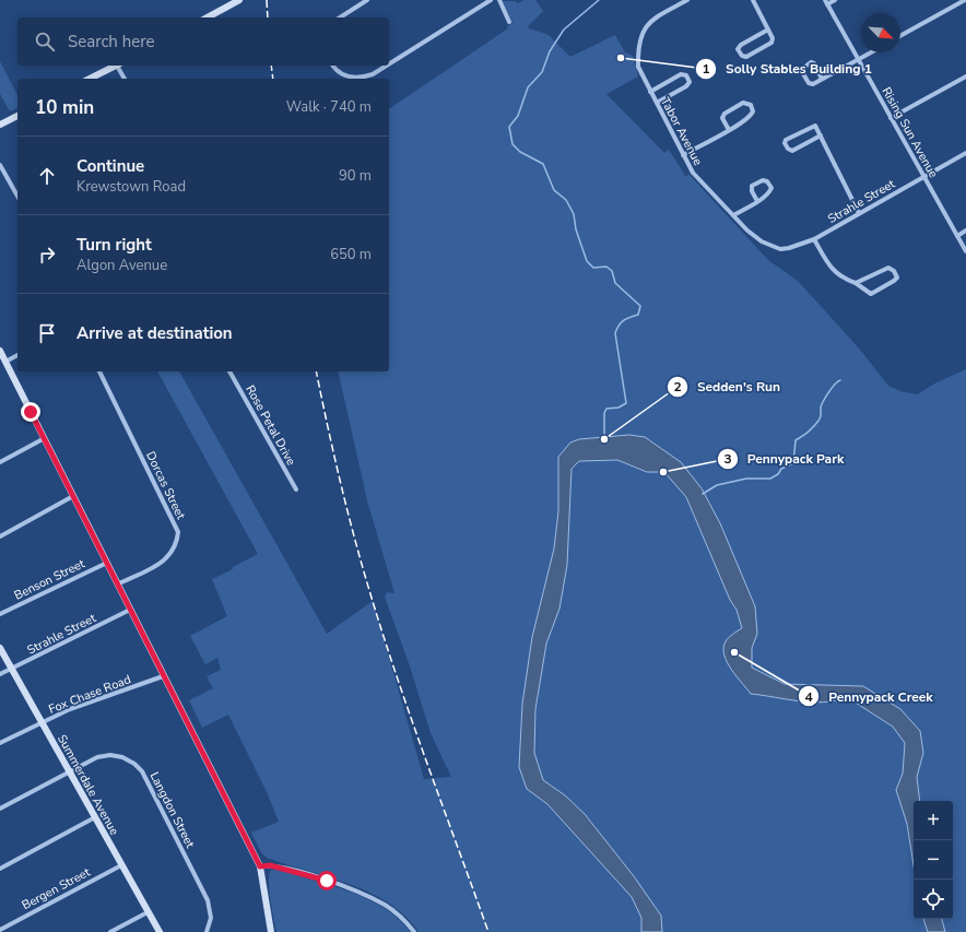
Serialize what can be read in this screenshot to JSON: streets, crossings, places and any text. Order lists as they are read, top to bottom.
{
  "streets": {
    "street": [
      "Tabor Avenue",
      "Rising Sun Avenue",
      "Strahle Street",
      "Rose Petal Drive",
      "Dorcas Street",
      "Benson Street",
      "Fox Chase Road",
      "Summerdale Avenue",
      "Langdon Street",
      "Bergen Street"
    ]
  },
  "crossings": [
    ["Tabor Avenue", "Strahle Street"],
    ["Rising Sun Avenue", "Strahle Street"],
    ["Strahle Street", "Summerdale Avenue"],
    ["Fox Chase Road", "Summerdale Avenue"],
    ["Summerdale Avenue", "Langdon Street"],
    ["Summerdale Avenue", "Bergen Street"]
  ],
  "places": [
    "Solly Stables Building 1",
    "Sedden's Run",
    "Pennypack Park",
    "Pennypack Creek"
  ],
  "north": "bottom right",
  "page": {
    "search": "Search here",
    "heading": ["10 min", "Walk · 740 m"],
    "list": [
      ["Continue", "Krewstown Road", "90 m"],
      ["Turn right", "Algon Avenue", "650 m"],
      "Arrive at destination"
    ],
    "map_buttons": ["+", "−"]
  }
}
